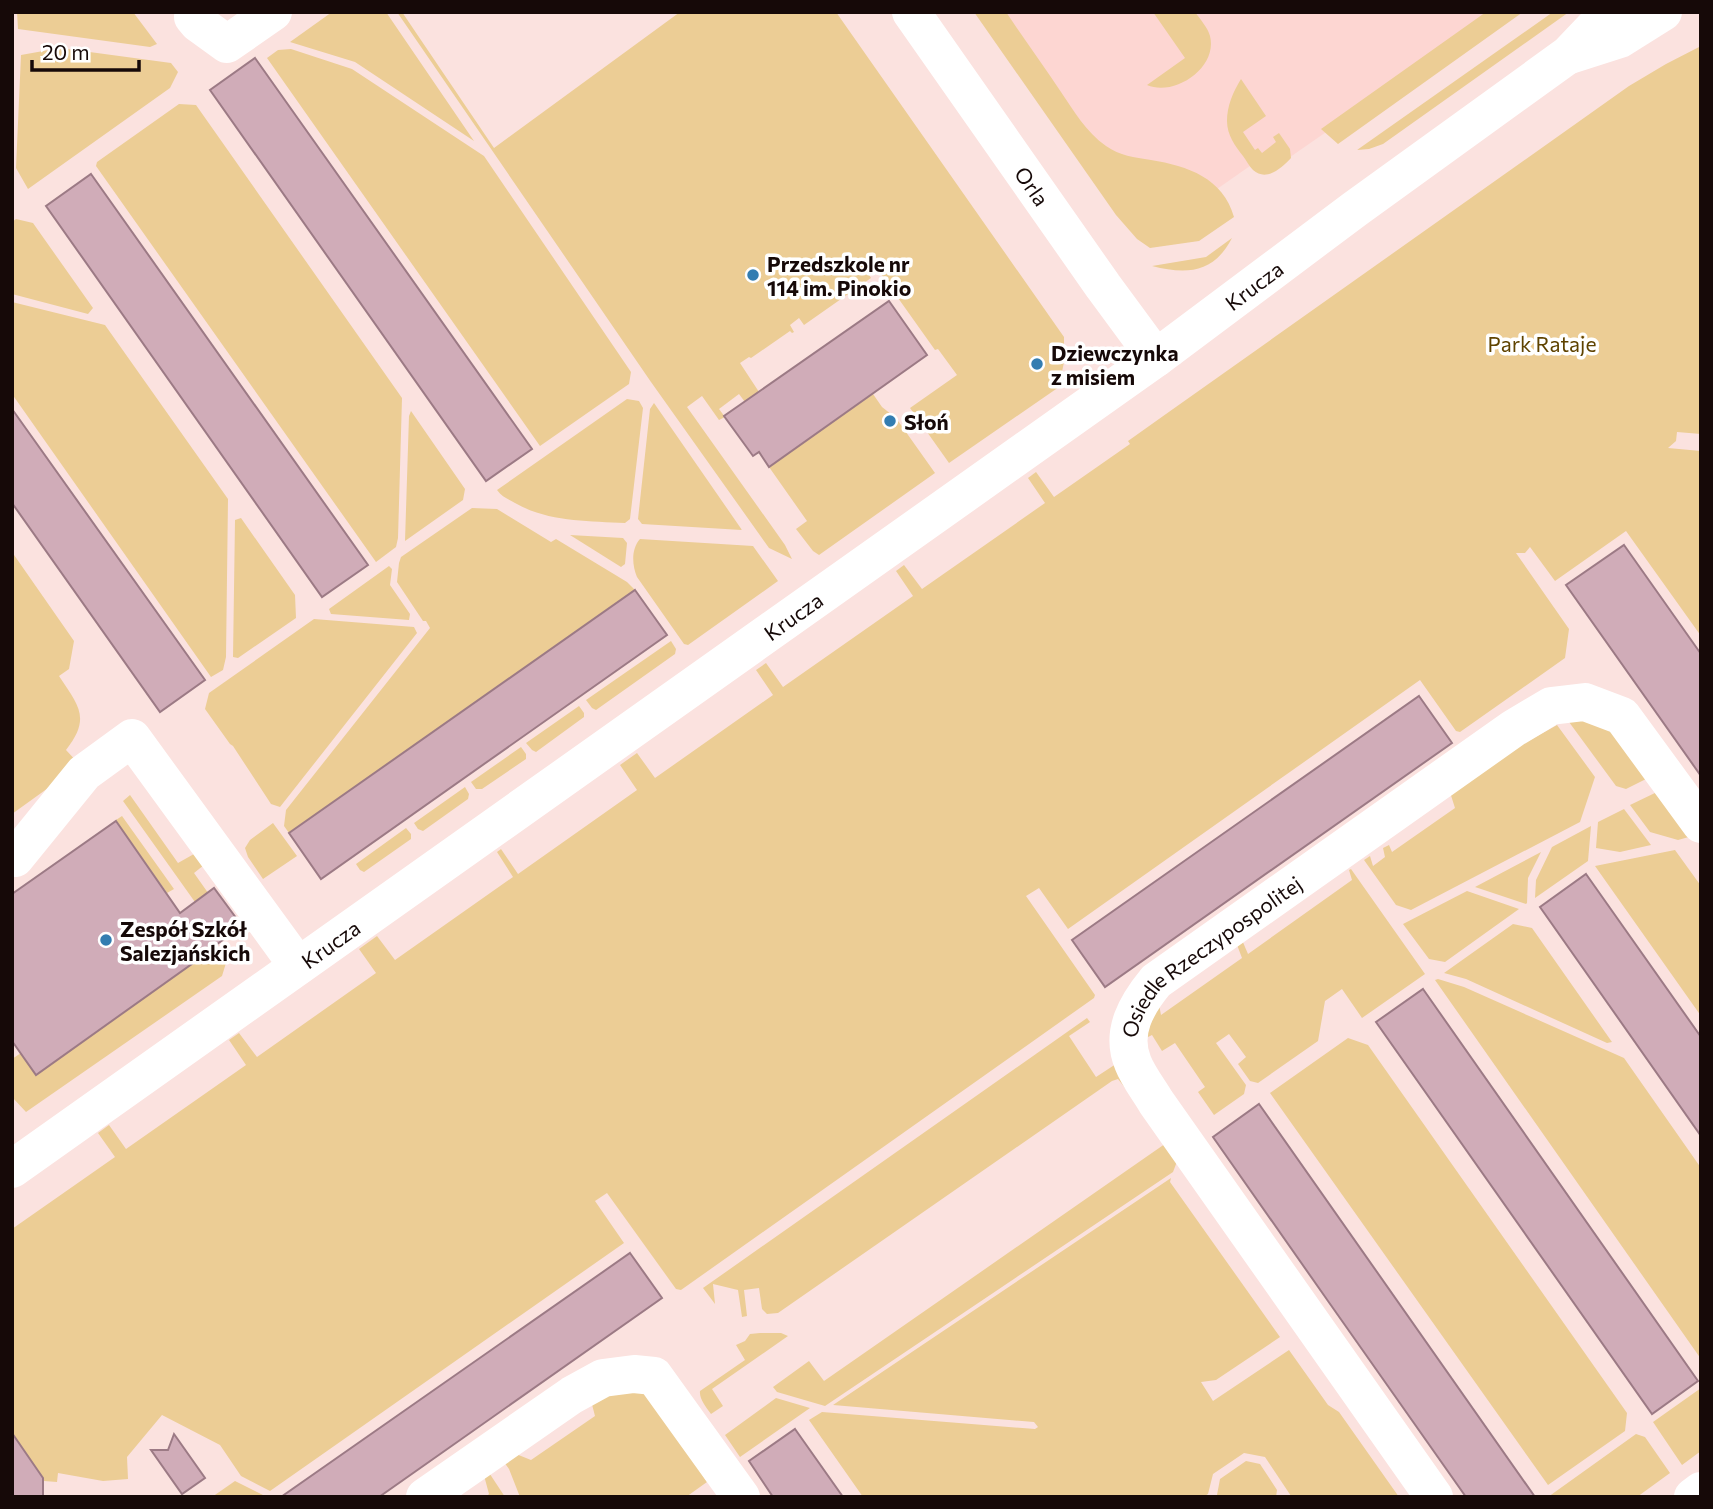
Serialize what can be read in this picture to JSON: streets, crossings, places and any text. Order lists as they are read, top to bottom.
{
  "streets": {
    "street": ["Orla", "Krucza", "Osiedle Rzeczypospolitej"]
  },
  "crossings": [
    ["Orla", "Krucza"]
  ],
  "parks": ["Park Rataje"],
  "places": [
    "Przedszkole nr 114 im. Pinokio",
    "Dziewczynka z misiem",
    "Słoń",
    "Zespół Szkół Salezjańskich"
  ],
  "scale_bar": "20 m"
}
